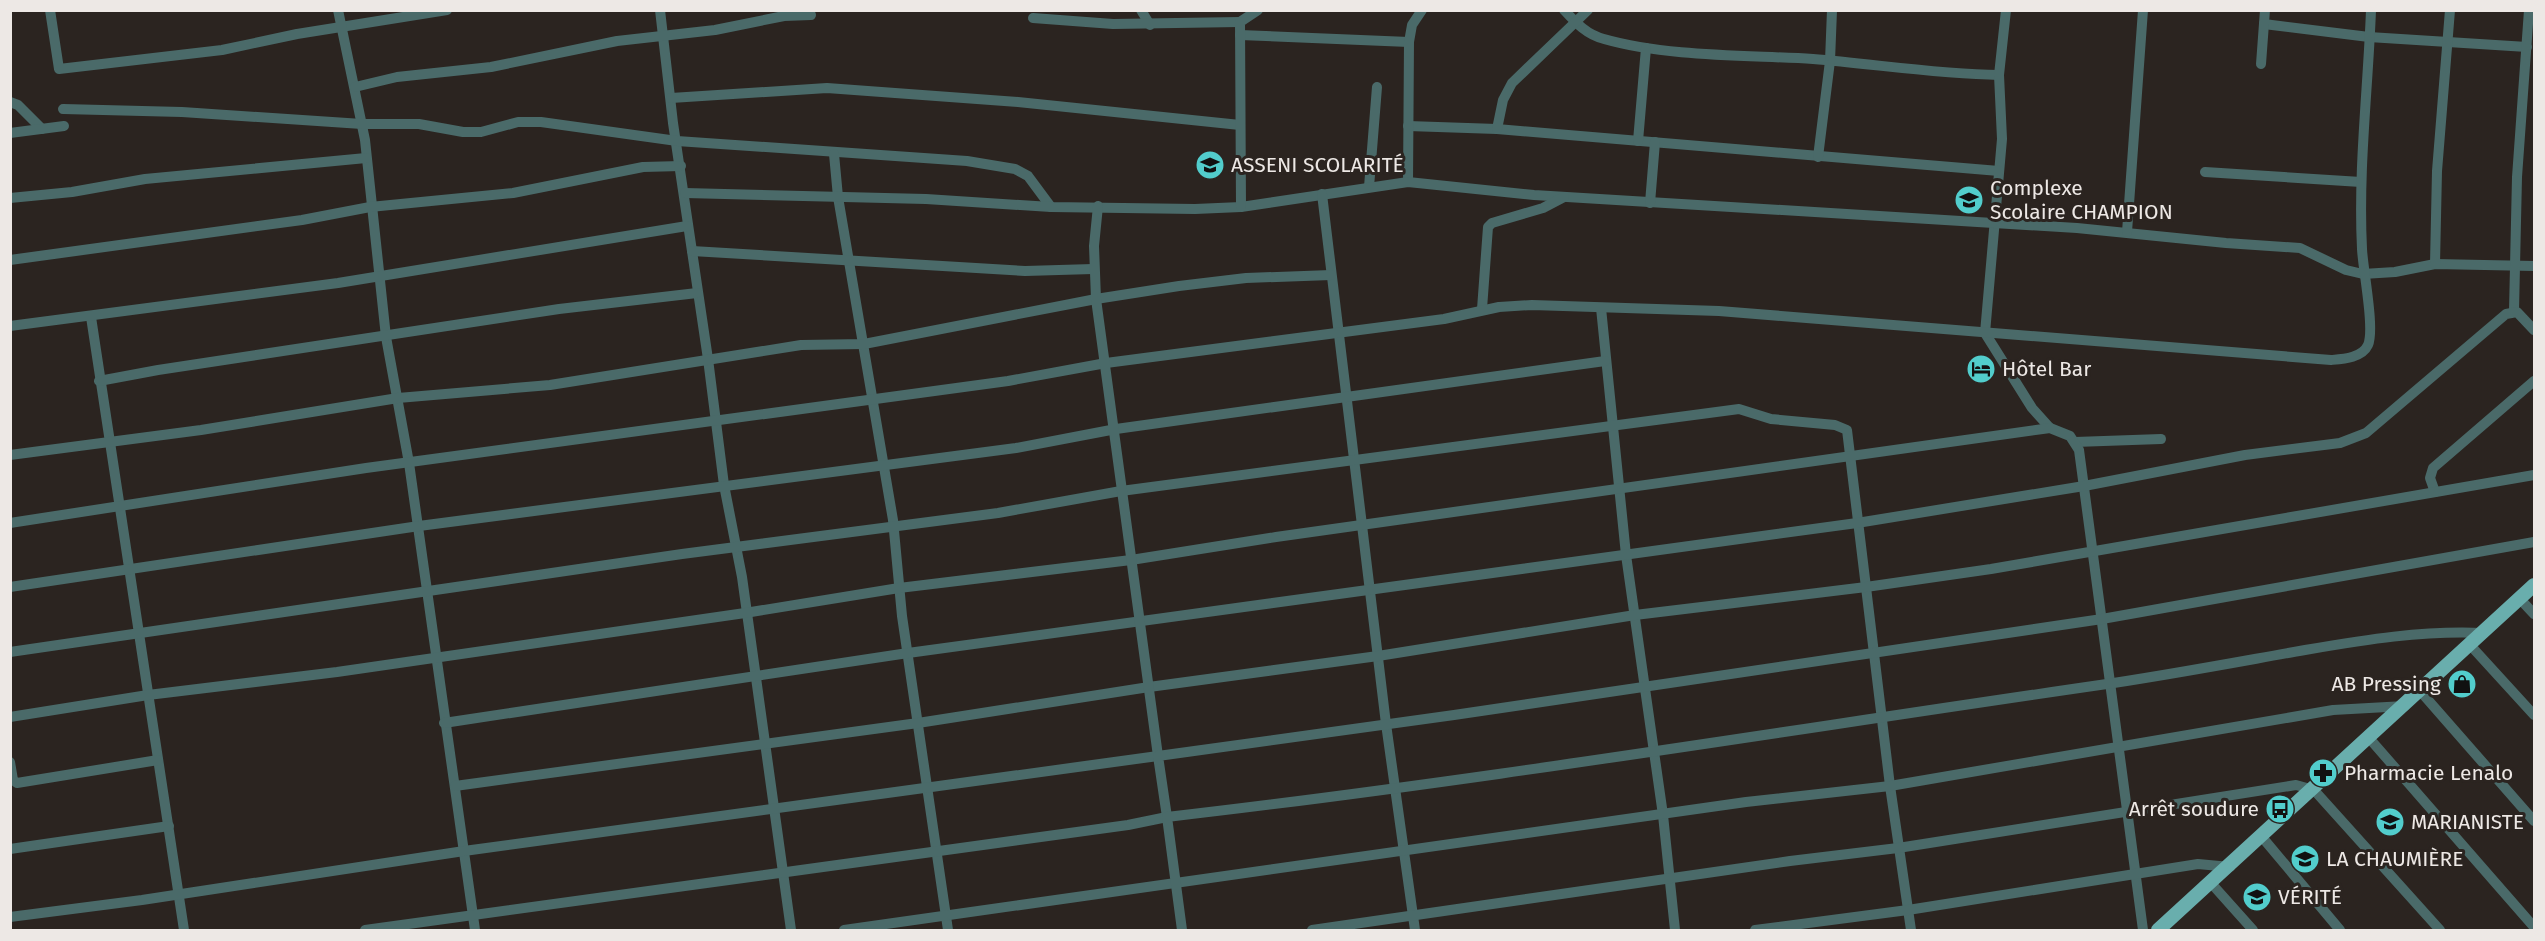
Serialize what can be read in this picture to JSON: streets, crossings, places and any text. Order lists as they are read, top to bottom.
{
  "places": {
    "school or university": [
      "ASSENI SCOLARITÉ",
      "Complexe Scolaire CHAMPION",
      "MARIANISTE",
      "LA CHAUMIÈRE",
      "VÉRITÉ"
    ],
    "hotel": ["Hôtel Bar"],
    "shop": ["AB Pressing"],
    "pharmacy": ["Pharmacie Lenalo"],
    "bus stop": ["Arrêt soudure"]
  }
}
